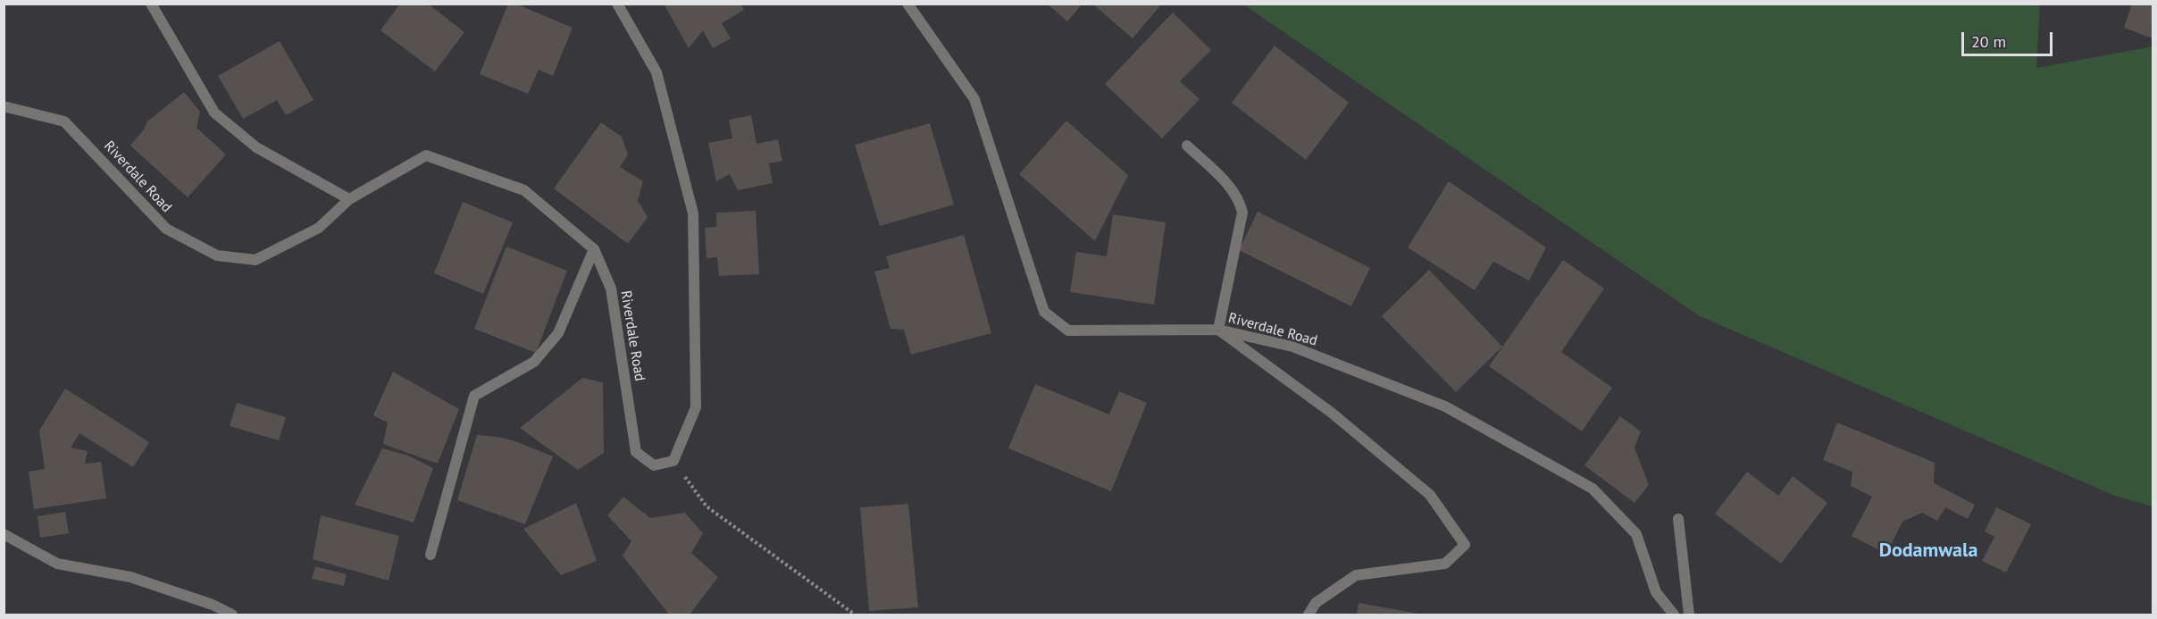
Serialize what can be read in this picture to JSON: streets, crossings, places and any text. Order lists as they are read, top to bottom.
{
  "streets": {
    "street": ["Riverdale Road"]
  },
  "districts": ["Dodamwala"],
  "scale_bar": "20 m"
}
